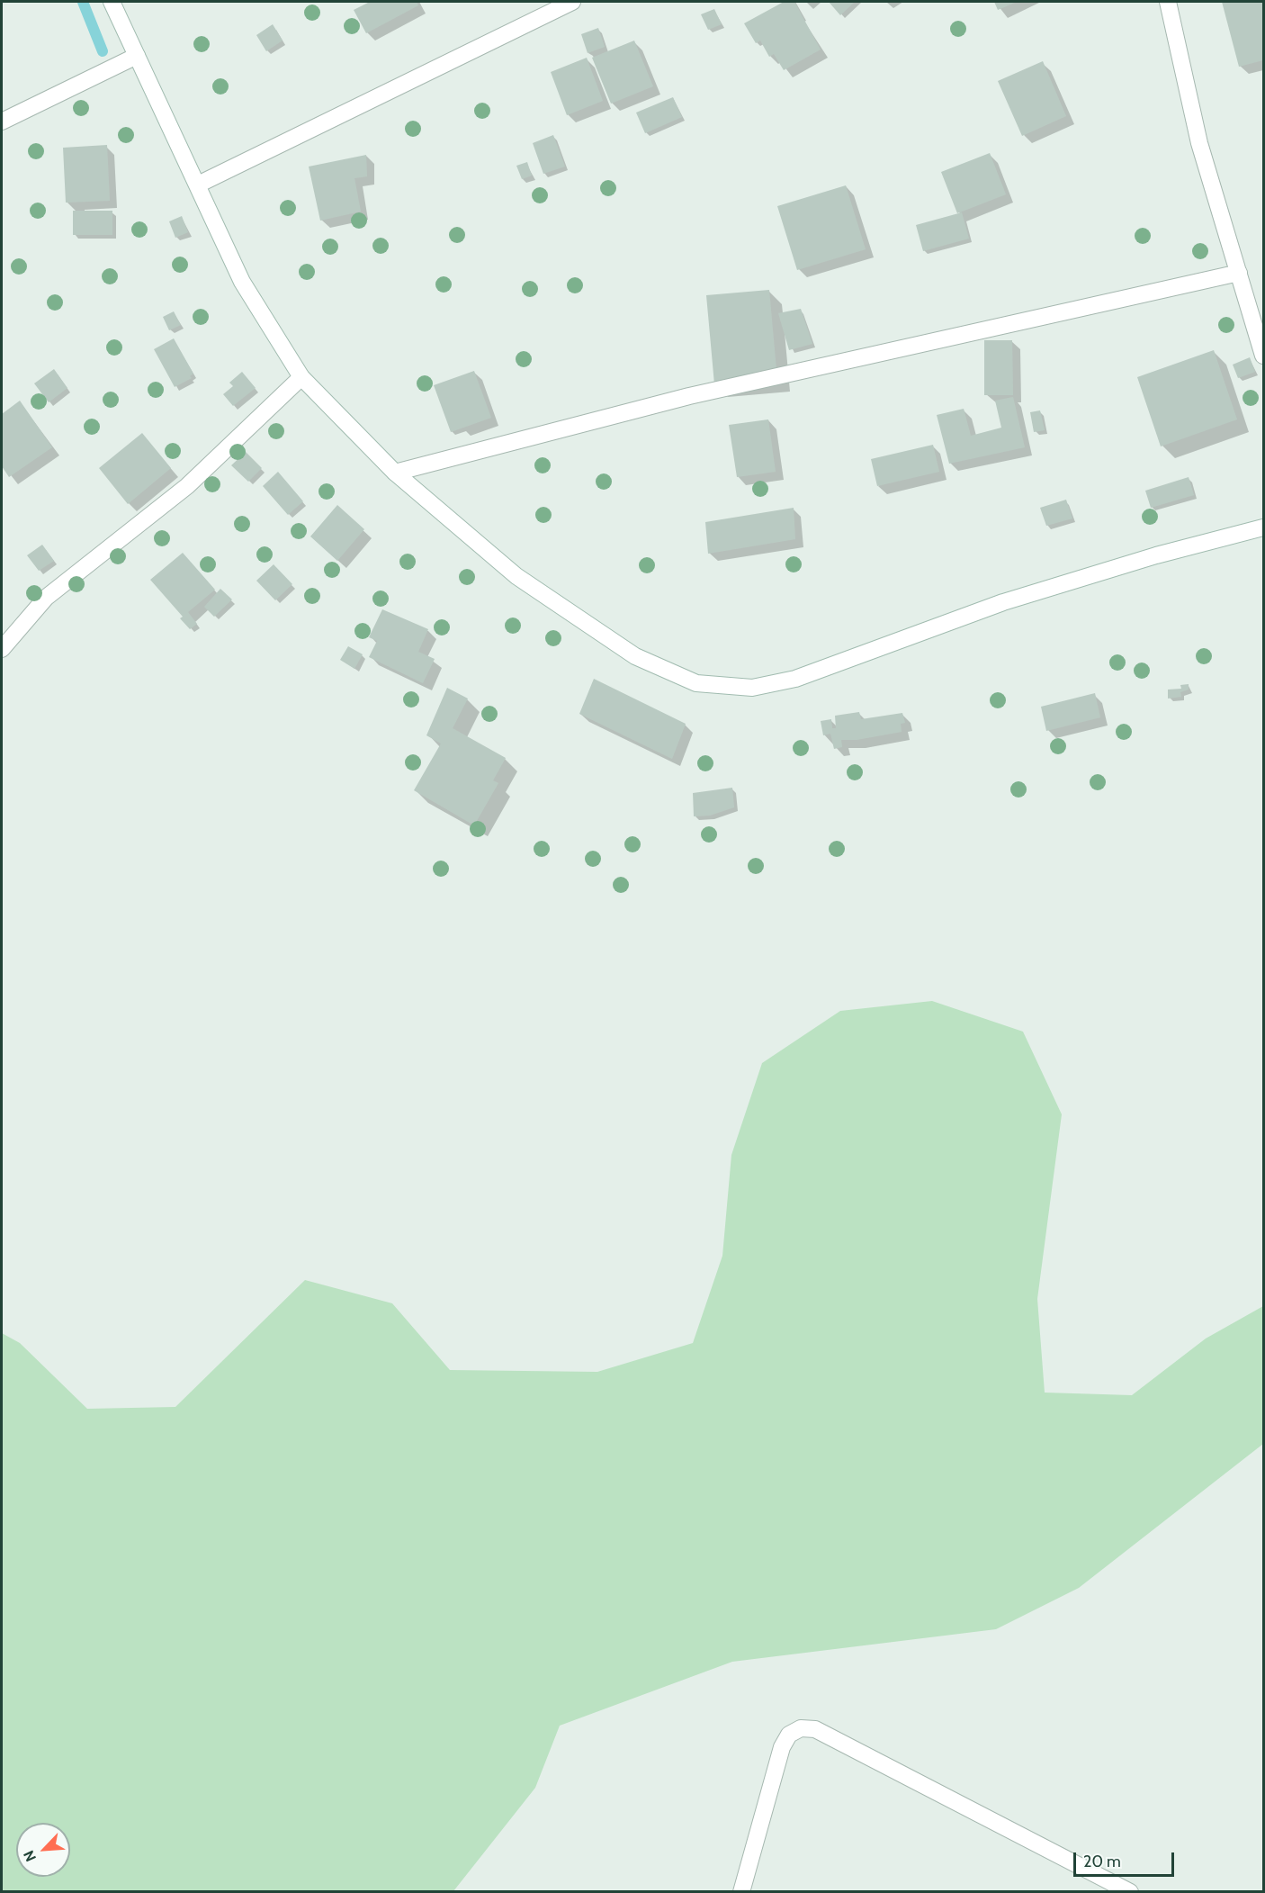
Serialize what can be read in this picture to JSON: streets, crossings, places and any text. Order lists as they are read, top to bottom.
{
  "scale_bar": "20 m",
  "north": "bottom left"
}
